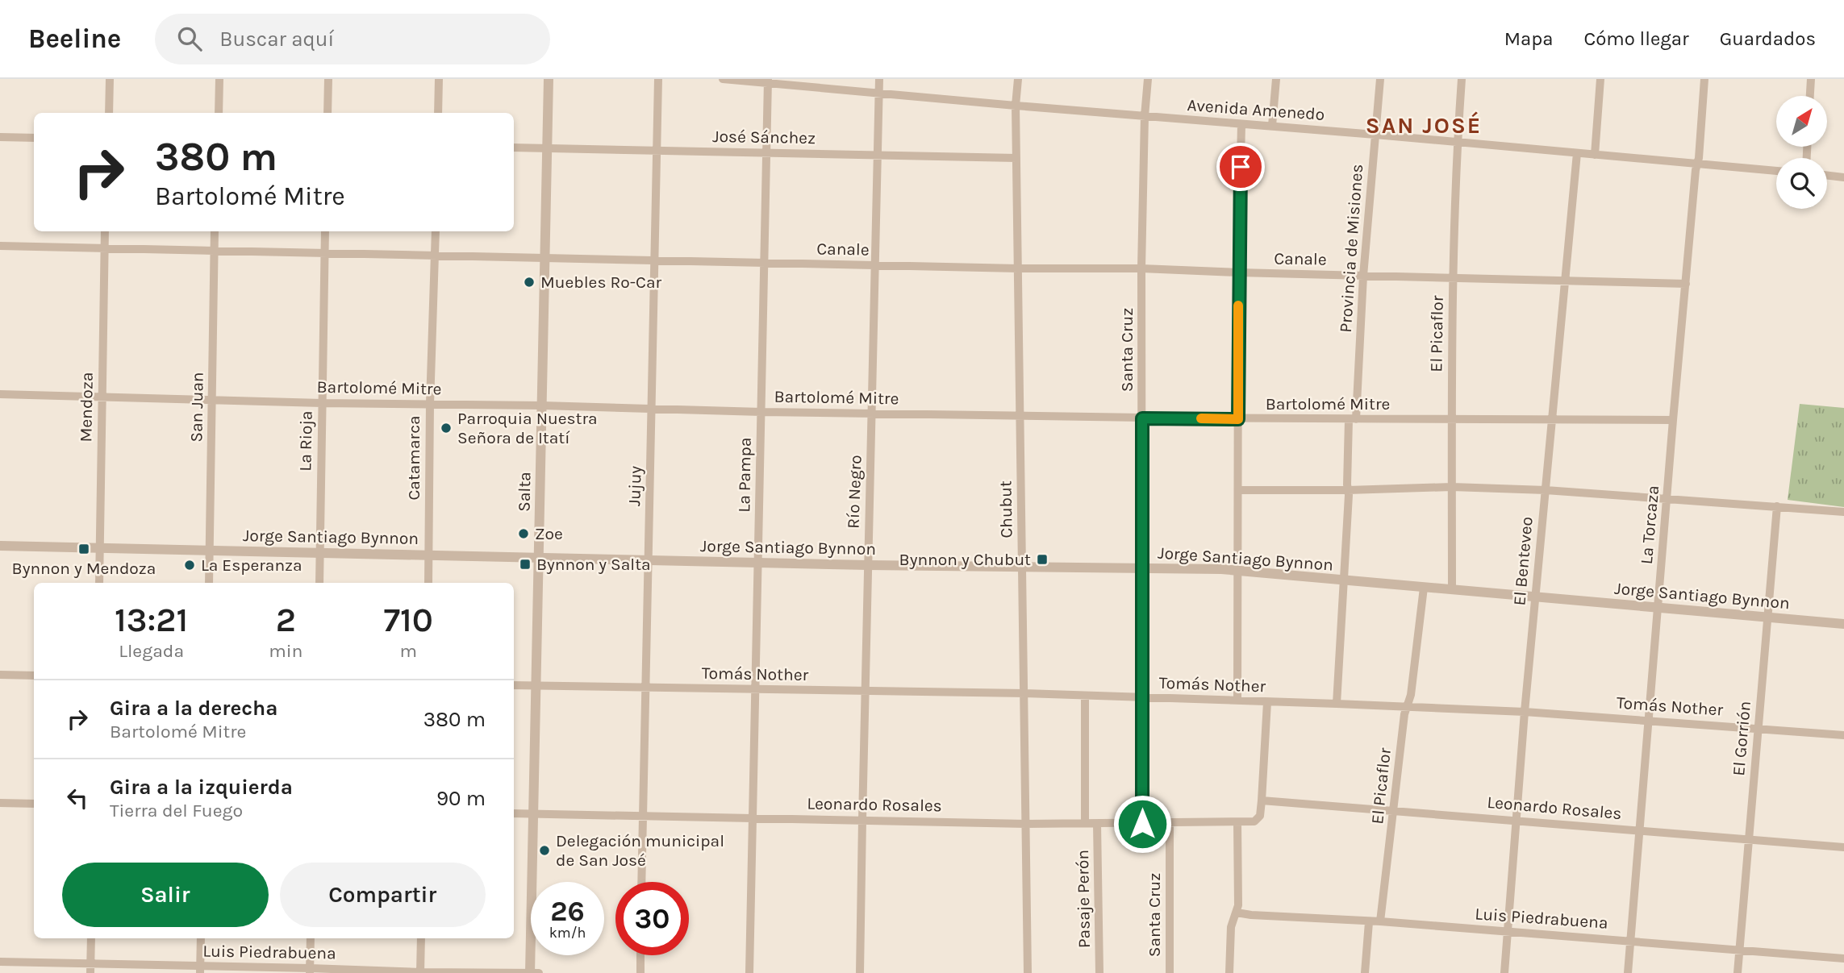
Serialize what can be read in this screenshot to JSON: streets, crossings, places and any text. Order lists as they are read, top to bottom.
{
  "streets": {
    "street": [
      "Avenida Amenedo",
      "José Sánchez",
      "Provincia de Misiones",
      "Canale",
      "El Picaflor",
      "Santa Cruz",
      "Bartolomé Mitre",
      "Mendoza",
      "San Juan",
      "La Rioja",
      "Catamarca",
      "La Pampa",
      "Jujuy",
      "Salta",
      "Río Negro",
      "Chubut",
      "La Torcaza",
      "Jorge Santiago Bynnon",
      "El Benteveo",
      "Tomás Nother",
      "El Gorrión",
      "Leonardo Rosales",
      "Pasaje Perón",
      "Luis Piedrabuena"
    ]
  },
  "crossings": [
    ["Avenida Amenedo", "Provincia de Misiones"],
    ["Avenida Amenedo", "El Picaflor"],
    ["Avenida Amenedo", "Santa Cruz"],
    ["Avenida Amenedo", "La Pampa"],
    ["Avenida Amenedo", "Río Negro"],
    ["Avenida Amenedo", "Chubut"],
    ["Avenida Amenedo", "La Torcaza"],
    ["Avenida Amenedo", "El Benteveo"],
    ["José Sánchez", "La Pampa"],
    ["José Sánchez", "Jujuy"],
    ["José Sánchez", "Salta"],
    ["José Sánchez", "Río Negro"],
    ["José Sánchez", "Chubut"],
    ["Provincia de Misiones", "Canale"],
    ["Provincia de Misiones", "Bartolomé Mitre"],
    ["Provincia de Misiones", "Jorge Santiago Bynnon"],
    ["Provincia de Misiones", "Tomás Nother"],
    ["Canale", "El Picaflor"],
    ["Canale", "Santa Cruz"],
    ["Canale", "Mendoza"],
    ["Canale", "San Juan"],
    ["Canale", "La Rioja"],
    ["Canale", "Catamarca"],
    ["Canale", "La Pampa"],
    ["Canale", "Jujuy"],
    ["Canale", "Salta"],
    ["Canale", "Río Negro"],
    ["Canale", "Chubut"],
    ["Canale", "La Torcaza"],
    ["Canale", "El Benteveo"],
    ["El Picaflor", "Bartolomé Mitre"],
    ["El Picaflor", "Jorge Santiago Bynnon"],
    ["El Picaflor", "Tomás Nother"],
    ["El Picaflor", "Leonardo Rosales"],
    ["El Picaflor", "Luis Piedrabuena"],
    ["Santa Cruz", "Bartolomé Mitre"],
    ["Santa Cruz", "Jorge Santiago Bynnon"],
    ["Santa Cruz", "Tomás Nother"],
    ["Santa Cruz", "Leonardo Rosales"],
    ["Bartolomé Mitre", "Mendoza"],
    ["Bartolomé Mitre", "San Juan"],
    ["Bartolomé Mitre", "La Rioja"],
    ["Bartolomé Mitre", "Catamarca"],
    ["Bartolomé Mitre", "La Pampa"],
    ["Bartolomé Mitre", "Jujuy"],
    ["Bartolomé Mitre", "Salta"],
    ["Bartolomé Mitre", "Río Negro"],
    ["Bartolomé Mitre", "Chubut"],
    ["Bartolomé Mitre", "La Torcaza"],
    ["Bartolomé Mitre", "El Benteveo"],
    ["Mendoza", "Jorge Santiago Bynnon"],
    ["San Juan", "Jorge Santiago Bynnon"],
    ["La Rioja", "Jorge Santiago Bynnon"],
    ["Catamarca", "Jorge Santiago Bynnon"],
    ["La Pampa", "Jorge Santiago Bynnon"],
    ["La Pampa", "Tomás Nother"],
    ["La Pampa", "Leonardo Rosales"],
    ["Jujuy", "Jorge Santiago Bynnon"],
    ["Jujuy", "Tomás Nother"],
    ["Jujuy", "Leonardo Rosales"],
    ["Salta", "Jorge Santiago Bynnon"],
    ["Salta", "Tomás Nother"],
    ["Salta", "Leonardo Rosales"],
    ["Salta", "Luis Piedrabuena"],
    ["Río Negro", "Jorge Santiago Bynnon"],
    ["Río Negro", "Tomás Nother"],
    ["Río Negro", "Leonardo Rosales"],
    ["Chubut", "Jorge Santiago Bynnon"],
    ["Chubut", "Tomás Nother"],
    ["Chubut", "Leonardo Rosales"],
    ["La Torcaza", "Jorge Santiago Bynnon"],
    ["La Torcaza", "Tomás Nother"],
    ["La Torcaza", "Leonardo Rosales"],
    ["La Torcaza", "Luis Piedrabuena"],
    ["Jorge Santiago Bynnon", "El Benteveo"],
    ["Jorge Santiago Bynnon", "El Gorrión"],
    ["El Benteveo", "Tomás Nother"],
    ["El Benteveo", "Leonardo Rosales"],
    ["El Benteveo", "Luis Piedrabuena"],
    ["Tomás Nother", "El Gorrión"],
    ["El Gorrión", "Leonardo Rosales"],
    ["El Gorrión", "Luis Piedrabuena"],
    ["Leonardo Rosales", "Pasaje Perón"]
  ],
  "districts": ["SAN JOSÉ"],
  "places": {
    "other": [
      "Muebles Ro-Car",
      "Parroquia Nuestra Señora de Itatí",
      "Zoe",
      "La Esperanza",
      "Delegación municipal de San José"
    ],
    "transit": ["Bynnon y Mendoza", "Bynnon y Chubut", "Bynnon y Salta"]
  },
  "north": "top right",
  "page": {
    "header": "Beeline",
    "search": "Buscar aquí",
    "nav": ["Mapa", "Cómo llegar", "Guardados"],
    "turn": ["380 m", "Bartolomé Mitre"],
    "eta": [
      "13:21",
      "Llegada",
      "2",
      "min",
      "710",
      "m"
    ],
    "list": [
      {
        "name": "Gira a la derecha",
        "note": "Bartolomé Mitre",
        "value": "380 m"
      },
      {
        "name": "Gira a la izquierda",
        "note": "Tierra del Fuego",
        "value": "90 m"
      }
    ],
    "buttons": ["Salir", "Compartir"],
    "speed": "26 km/h",
    "limit": "30"
  }
}
